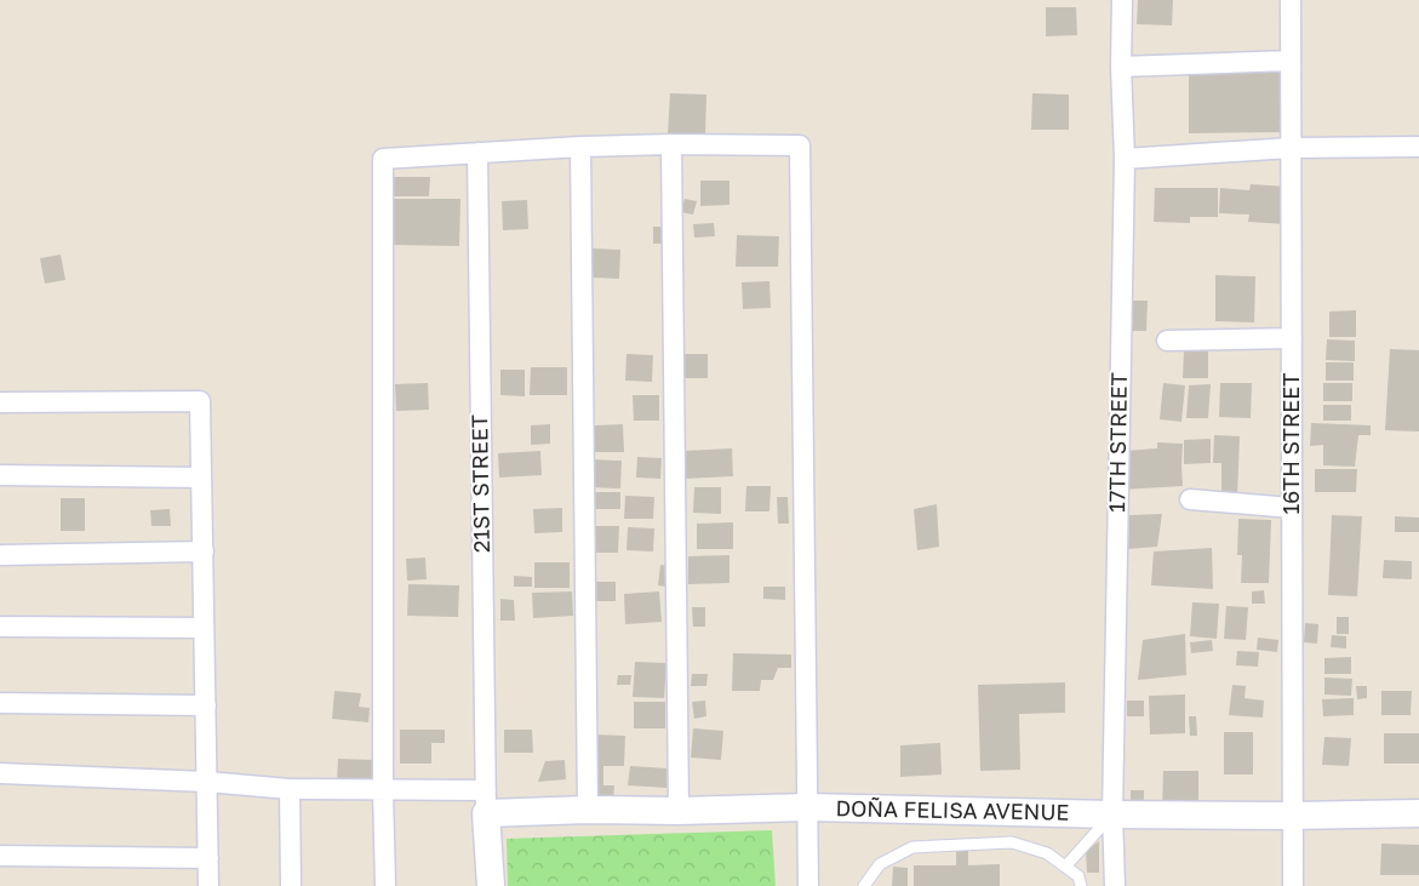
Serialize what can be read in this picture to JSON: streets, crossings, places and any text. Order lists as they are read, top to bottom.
{
  "streets": {
    "street": [
      "17TH STREET",
      "16TH STREET",
      "21ST STREET",
      "DOÑA FELISA AVENUE"
    ]
  },
  "crossings": [
    ["17TH STREET", "DOÑA FELISA AVENUE"],
    ["16TH STREET", "DOÑA FELISA AVENUE"],
    ["21ST STREET", "DOÑA FELISA AVENUE"]
  ]
}
